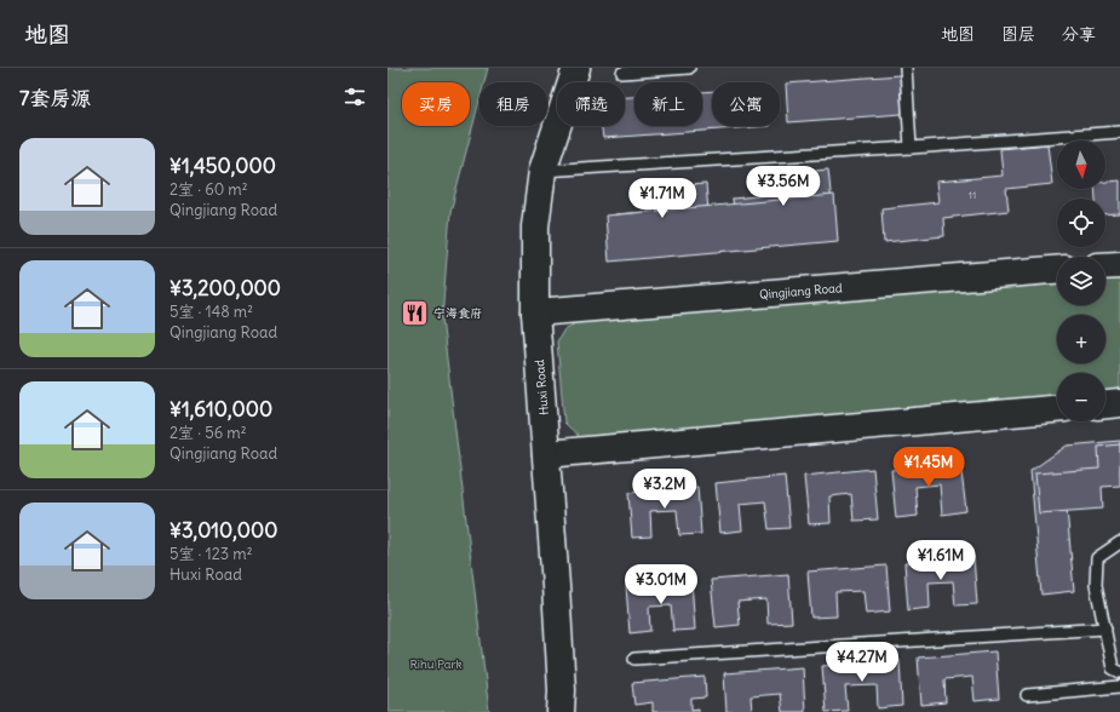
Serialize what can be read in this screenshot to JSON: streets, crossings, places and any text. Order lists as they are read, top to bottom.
{
  "streets": {
    "street": ["Qingjiang Road", "Huxi Road"]
  },
  "crossings": [
    ["Qingjiang Road", "Huxi Road"]
  ],
  "parks": ["Rihu Park"],
  "places": {
    "restaurant": ["宁海食府"]
  },
  "house_numbers": ["11"],
  "north": "bottom",
  "page": {
    "header": "地图",
    "nav": ["地图", "图层", "分享"],
    "heading": "7套房源",
    "chip": [
      "买房",
      "租房",
      "筛选",
      "新上",
      "公寓"
    ],
    "list": [
      {
        "name": "¥1,450,000",
        "note": "2室 · 60 m² · Qingjiang Road"
      },
      {
        "name": "¥3,200,000",
        "note": "5室 · 148 m² · Qingjiang Road"
      },
      {
        "name": "¥1,610,000",
        "note": "2室 · 56 m² · Qingjiang Road"
      },
      {
        "name": "¥3,010,000",
        "note": "5室 · 123 m² · Huxi Road"
      }
    ],
    "map_buttons": ["+", "−"],
    "price": [
      "¥3.56M",
      "¥1.71M",
      "¥1.45M",
      "¥3.2M",
      "¥1.61M",
      "¥3.01M",
      "¥4.27M"
    ]
  }
}
